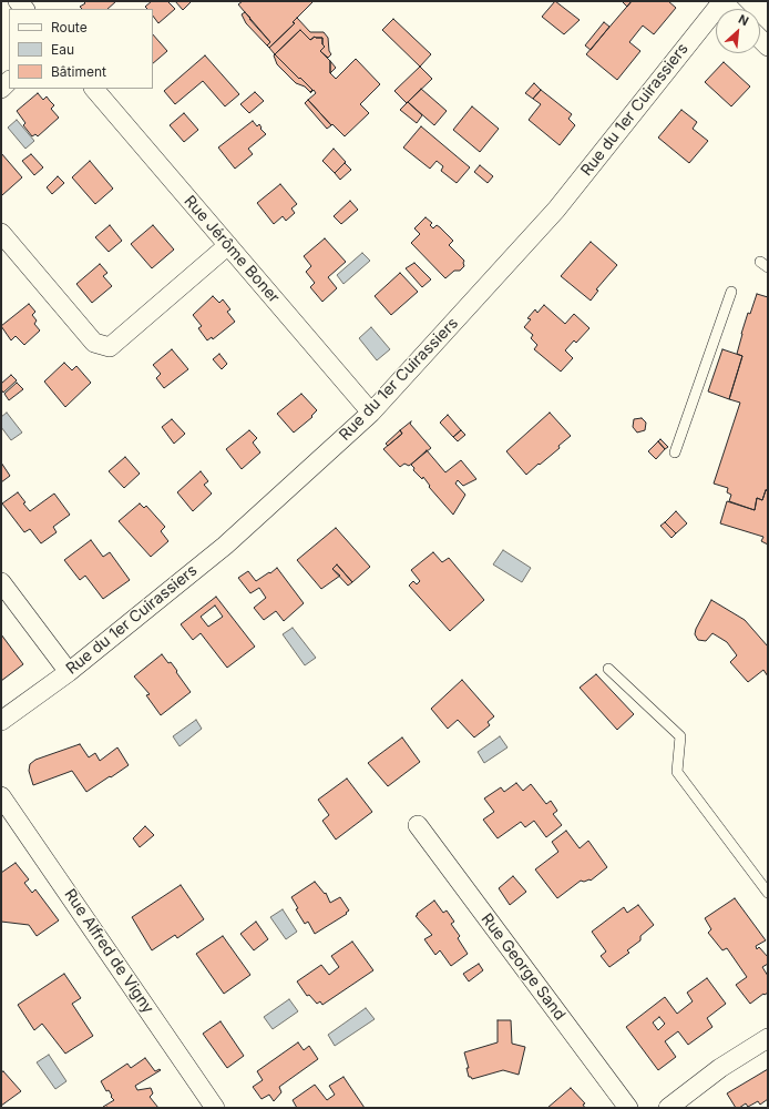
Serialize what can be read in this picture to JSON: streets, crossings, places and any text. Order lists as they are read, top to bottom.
{
  "streets": {
    "street": [
      "Rue du 1er Cuirassiers",
      "Rue Jérôme Boner",
      "Rue Alfred de Vigny",
      "Rue George Sand"
    ]
  },
  "crossings": [
    ["Rue du 1er Cuirassiers", "Rue Jérôme Boner"]
  ],
  "legend": ["Route", "Eau", "Bâtiment"],
  "north": "top right"
}
